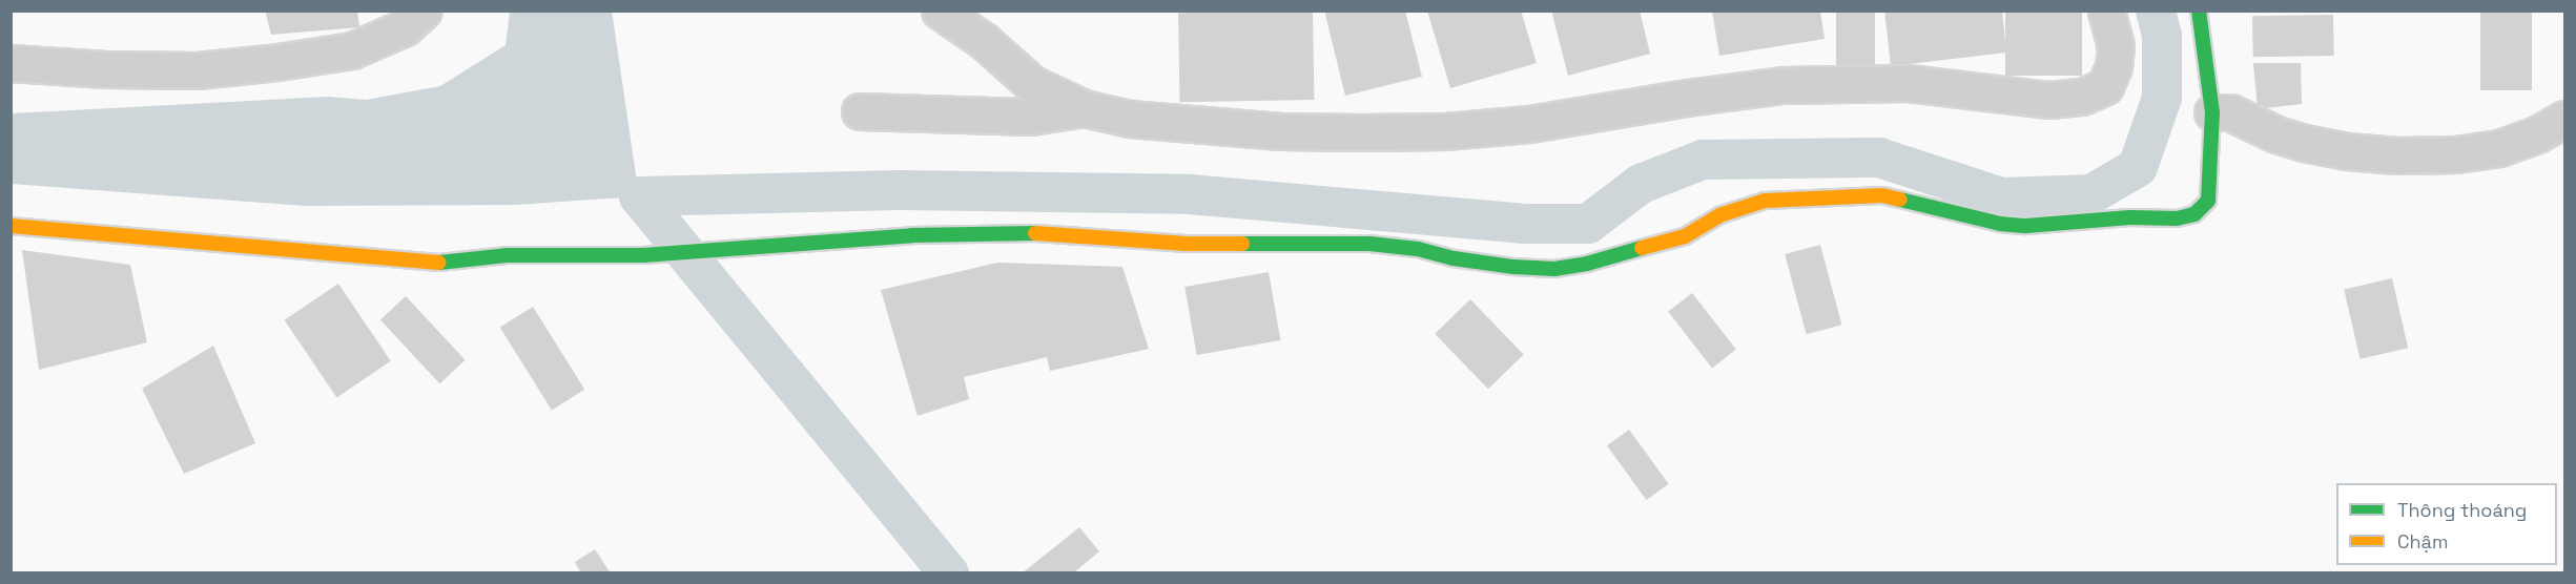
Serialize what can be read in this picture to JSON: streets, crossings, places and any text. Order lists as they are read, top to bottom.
{
  "legend": ["Thông thoáng", "Chậm"]
}
